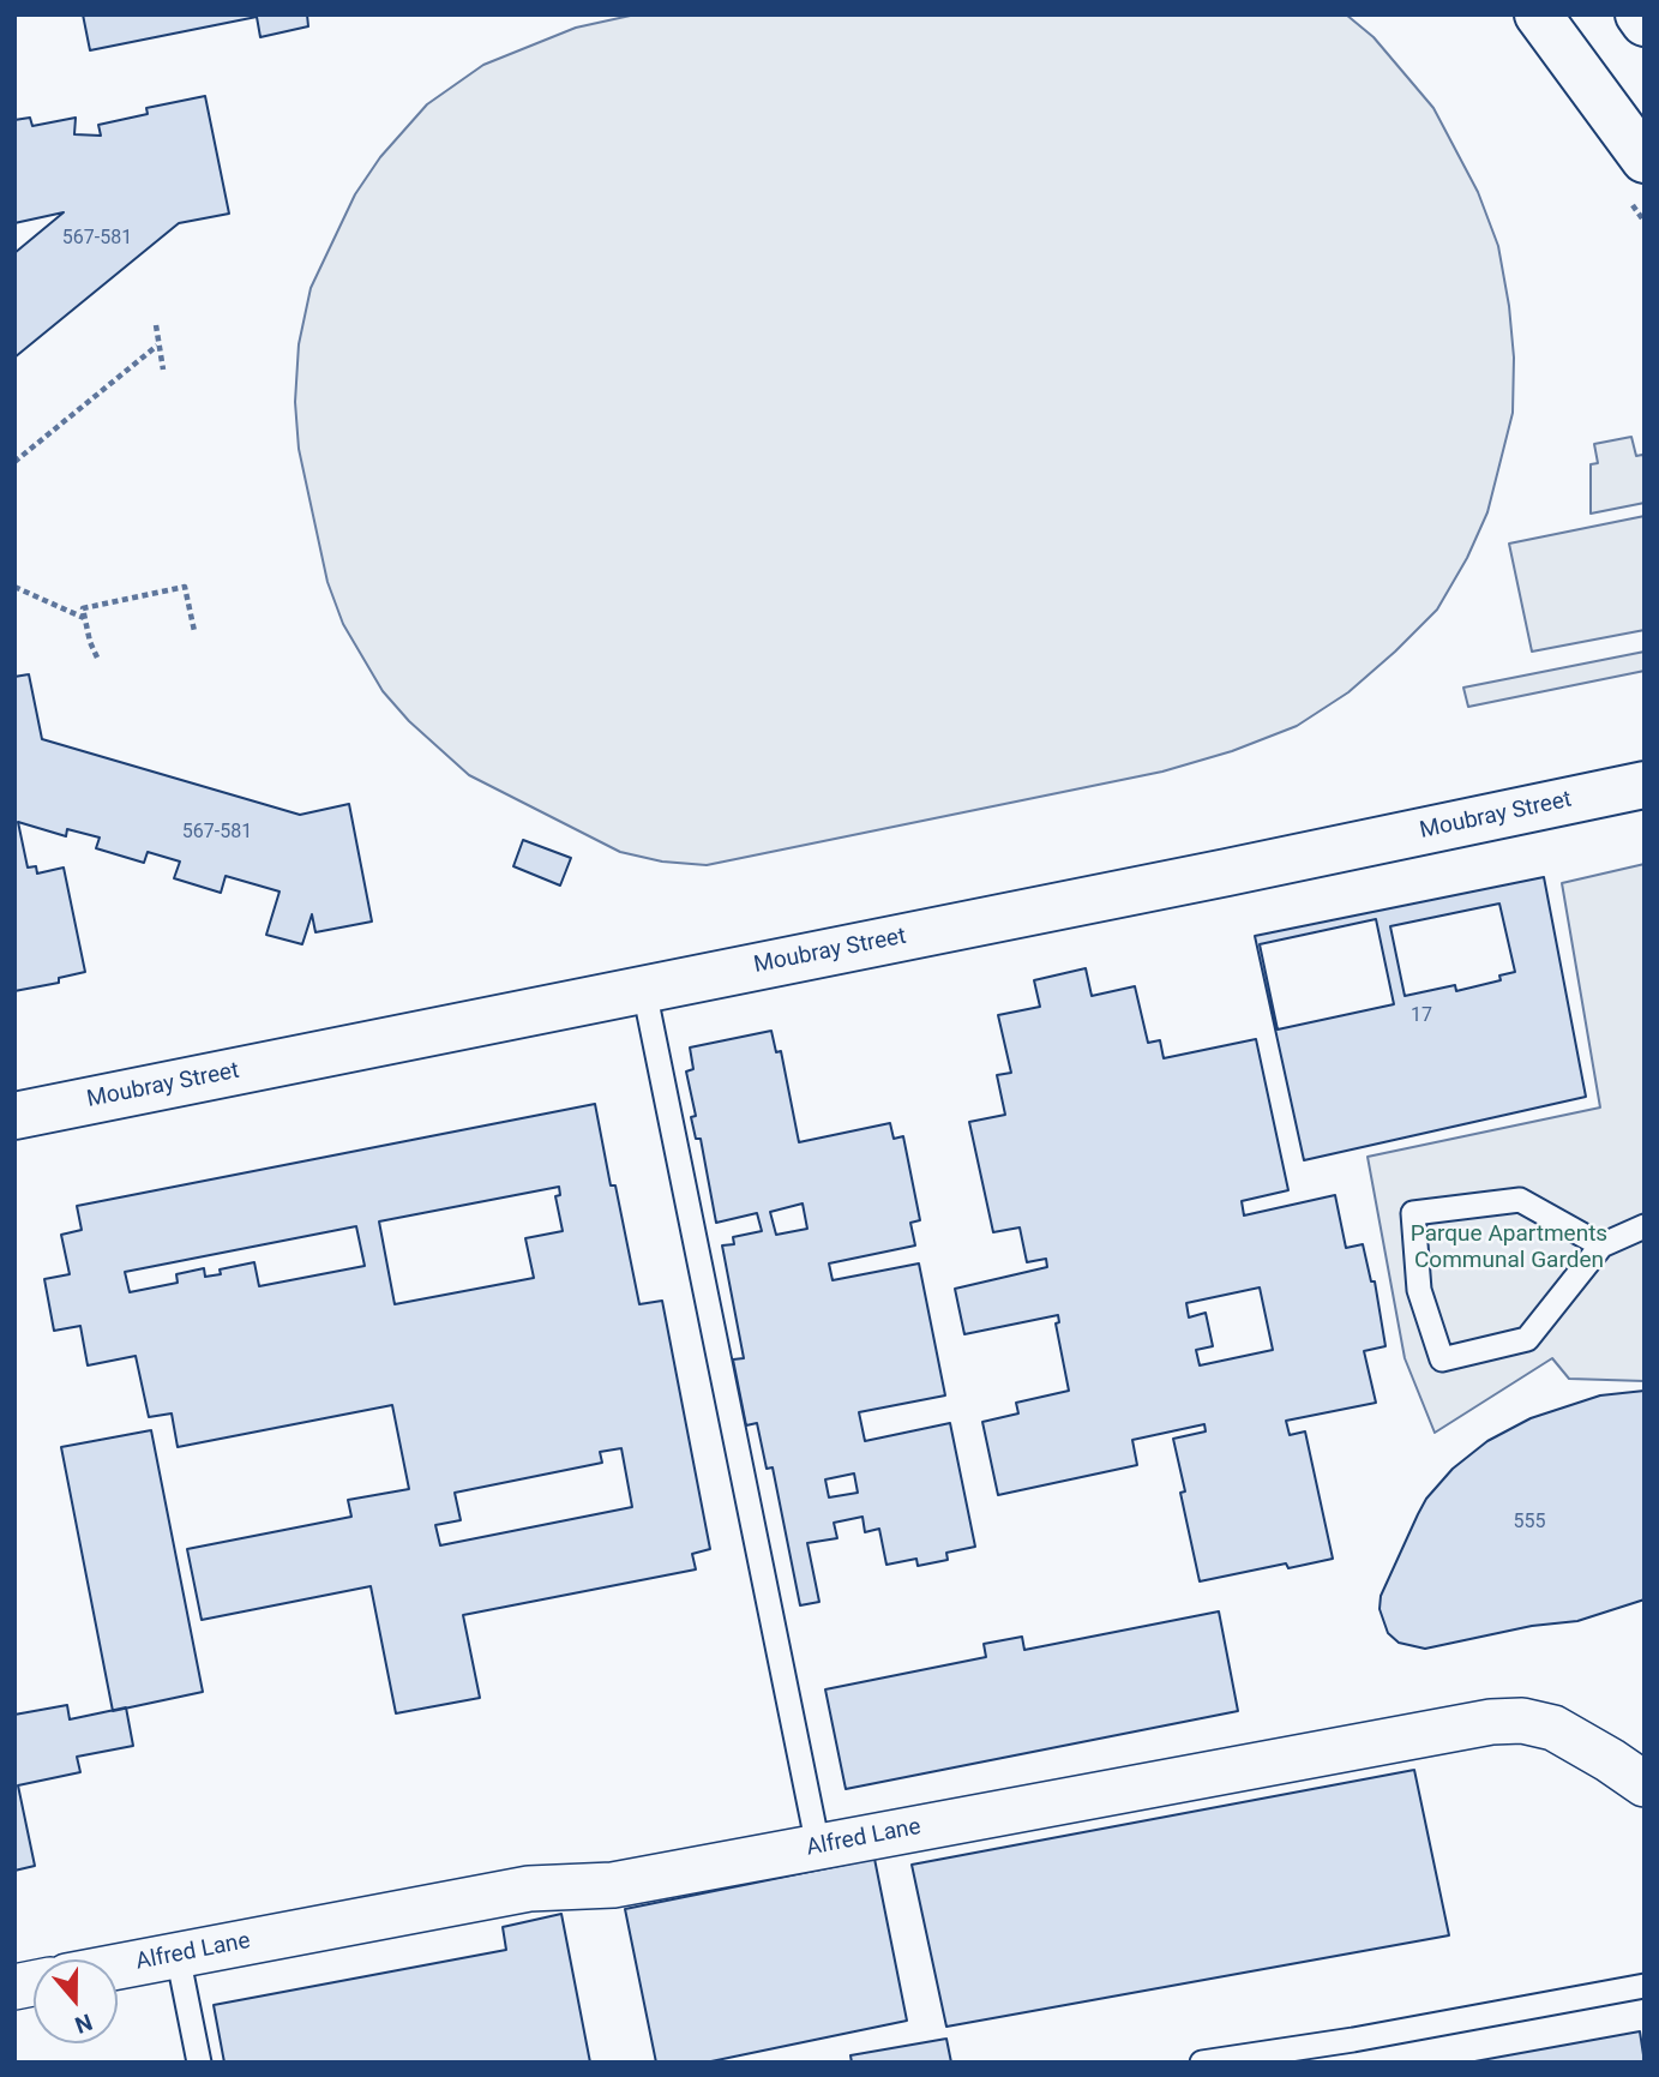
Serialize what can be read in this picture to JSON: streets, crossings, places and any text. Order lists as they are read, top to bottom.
{
  "streets": {
    "street": ["Moubray Street", "Alfred Lane"]
  },
  "parks": ["Parque Apartments Communal Garden"],
  "house_numbers": [
    "567-581",
    "567-581",
    "17",
    "555"
  ],
  "north": "bottom"
}
